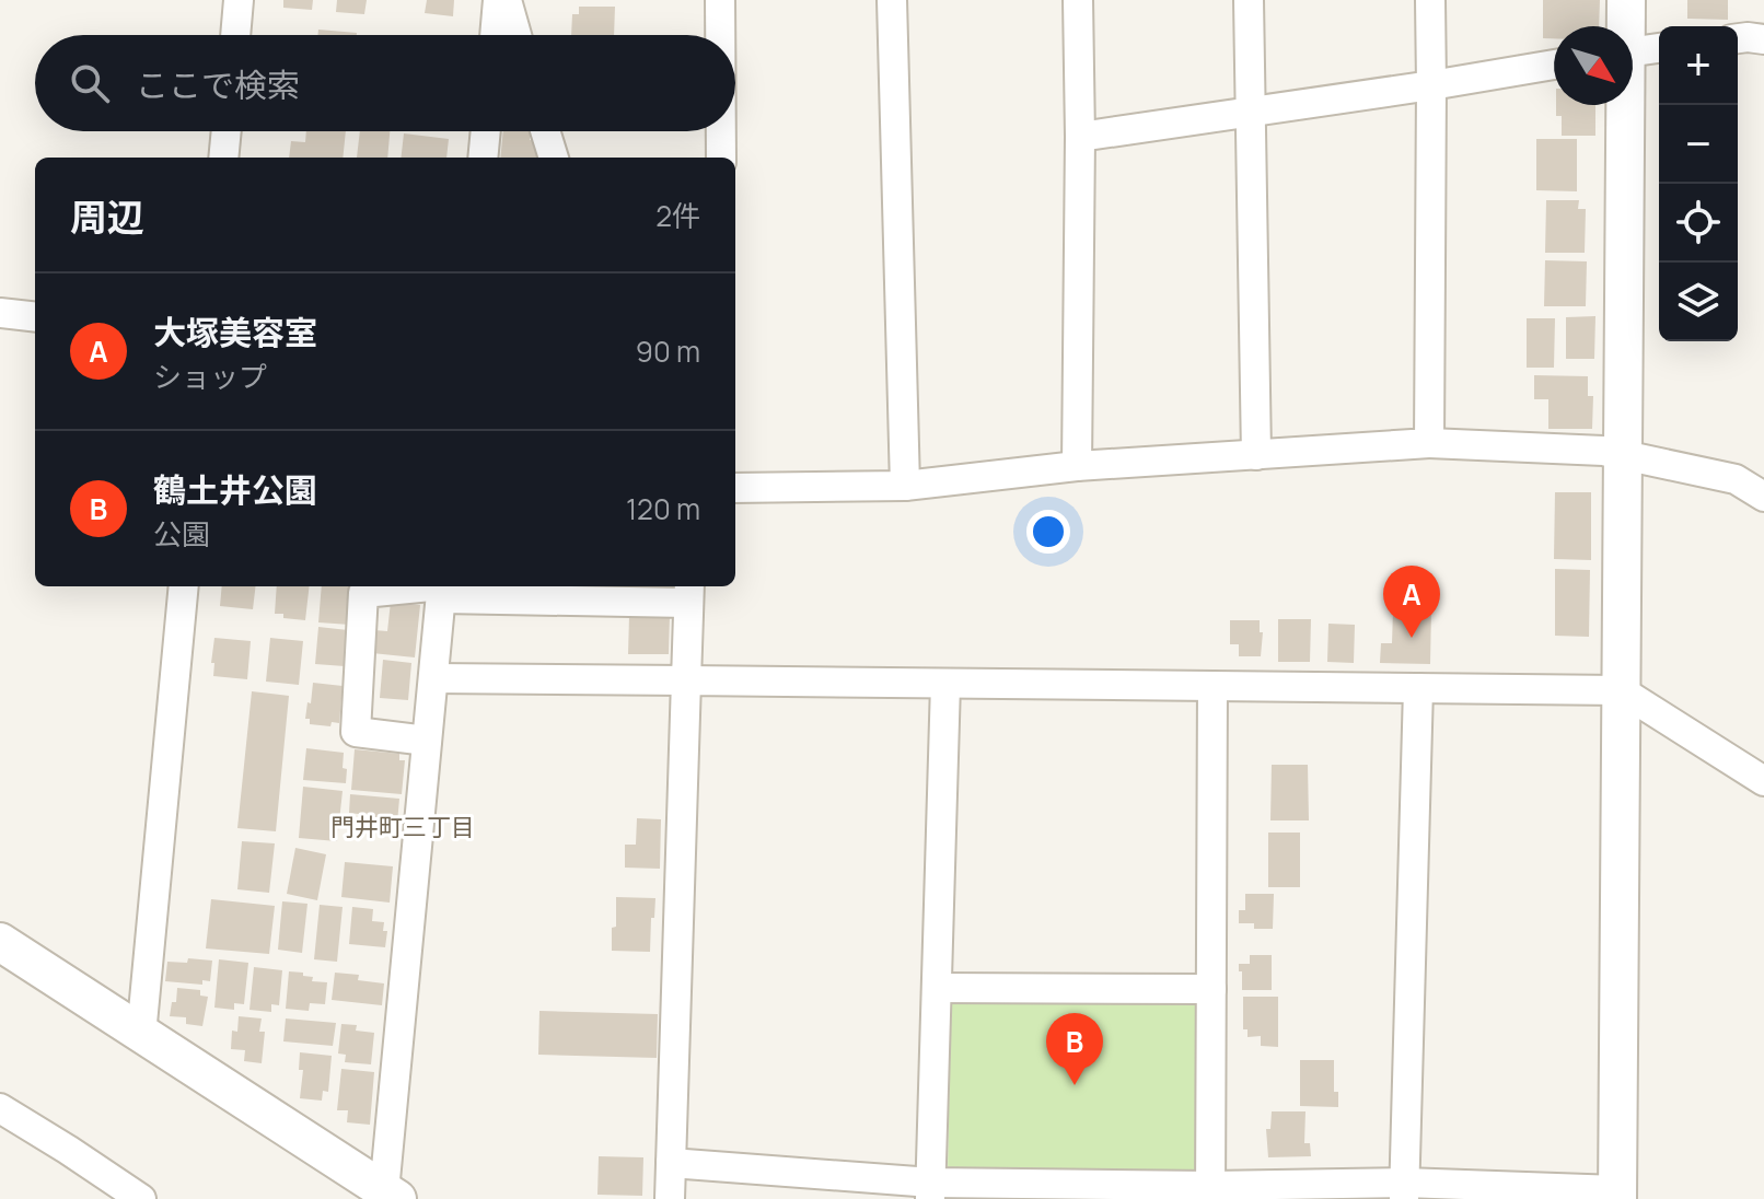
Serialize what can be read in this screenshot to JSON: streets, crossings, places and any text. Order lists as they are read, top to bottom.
{
  "districts": ["門井町三丁目"],
  "north": "bottom right",
  "page": {
    "map_buttons": ["+", "−"],
    "search": "ここで検索",
    "heading": ["周辺", "2件"],
    "list": [
      {
        "mark": "A",
        "name": "大塚美容室",
        "note": "ショップ",
        "value": "90 m"
      },
      {
        "mark": "B",
        "name": "鶴土井公園",
        "note": "公園",
        "value": "120 m"
      }
    ],
    "pins": ["A", "B"]
  }
}
